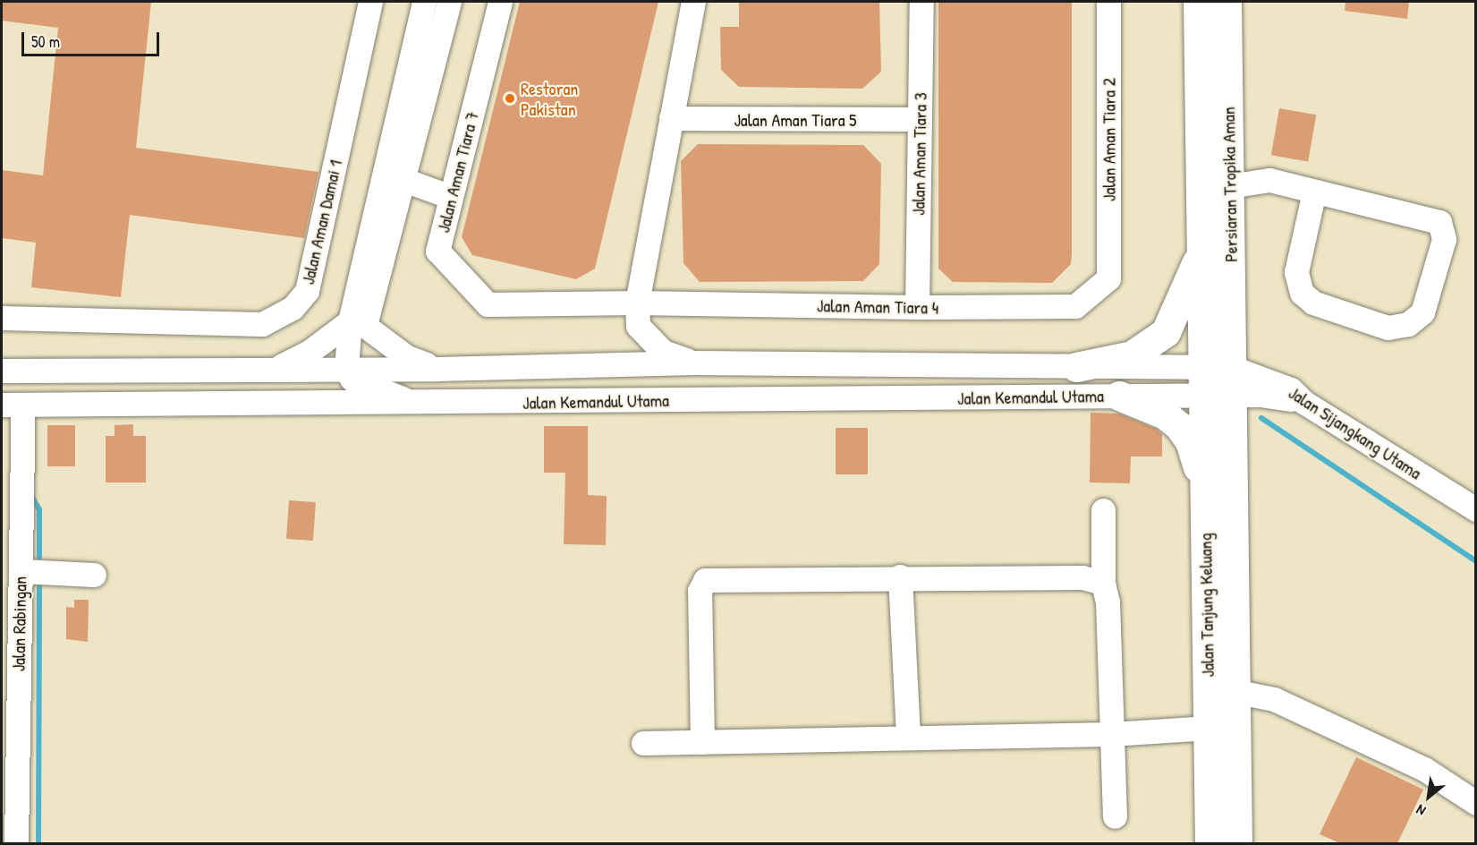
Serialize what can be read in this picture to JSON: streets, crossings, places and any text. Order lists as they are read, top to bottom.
{
  "streets": {
    "main road": ["Persiaran Tropika Aman", "Jalan Tanjung Keluang"],
    "street": [
      "Jalan Aman Tiara 5",
      "Jalan Aman Tiara 2",
      "Jalan Aman Tiara 3",
      "Jalan Aman Tiara 7",
      "Jalan Aman Damai 1",
      "Jalan Aman Tiara 4",
      "Jalan Kemandul Utama",
      "Jalan Sijangkang Utama",
      "Jalan Rabingan"
    ]
  },
  "crossings": [
    ["Jalan Aman Tiara 5", "Jalan Aman Tiara 3"],
    ["Jalan Aman Tiara 2", "Jalan Aman Tiara 4"],
    ["Jalan Aman Tiara 3", "Jalan Aman Tiara 4"],
    ["Jalan Aman Tiara 7", "Jalan Aman Tiara 4"],
    ["Persiaran Tropika Aman", "Jalan Kemandul Utama"],
    ["Persiaran Tropika Aman", "Jalan Sijangkang Utama"],
    ["Persiaran Tropika Aman", "Jalan Tanjung Keluang"],
    ["Jalan Kemandul Utama", "Jalan Sijangkang Utama"],
    ["Jalan Kemandul Utama", "Jalan Tanjung Keluang"],
    ["Jalan Sijangkang Utama", "Jalan Tanjung Keluang"]
  ],
  "places": ["Restoran Pakistan"],
  "scale_bar": "50 m",
  "north": "bottom left"
}
